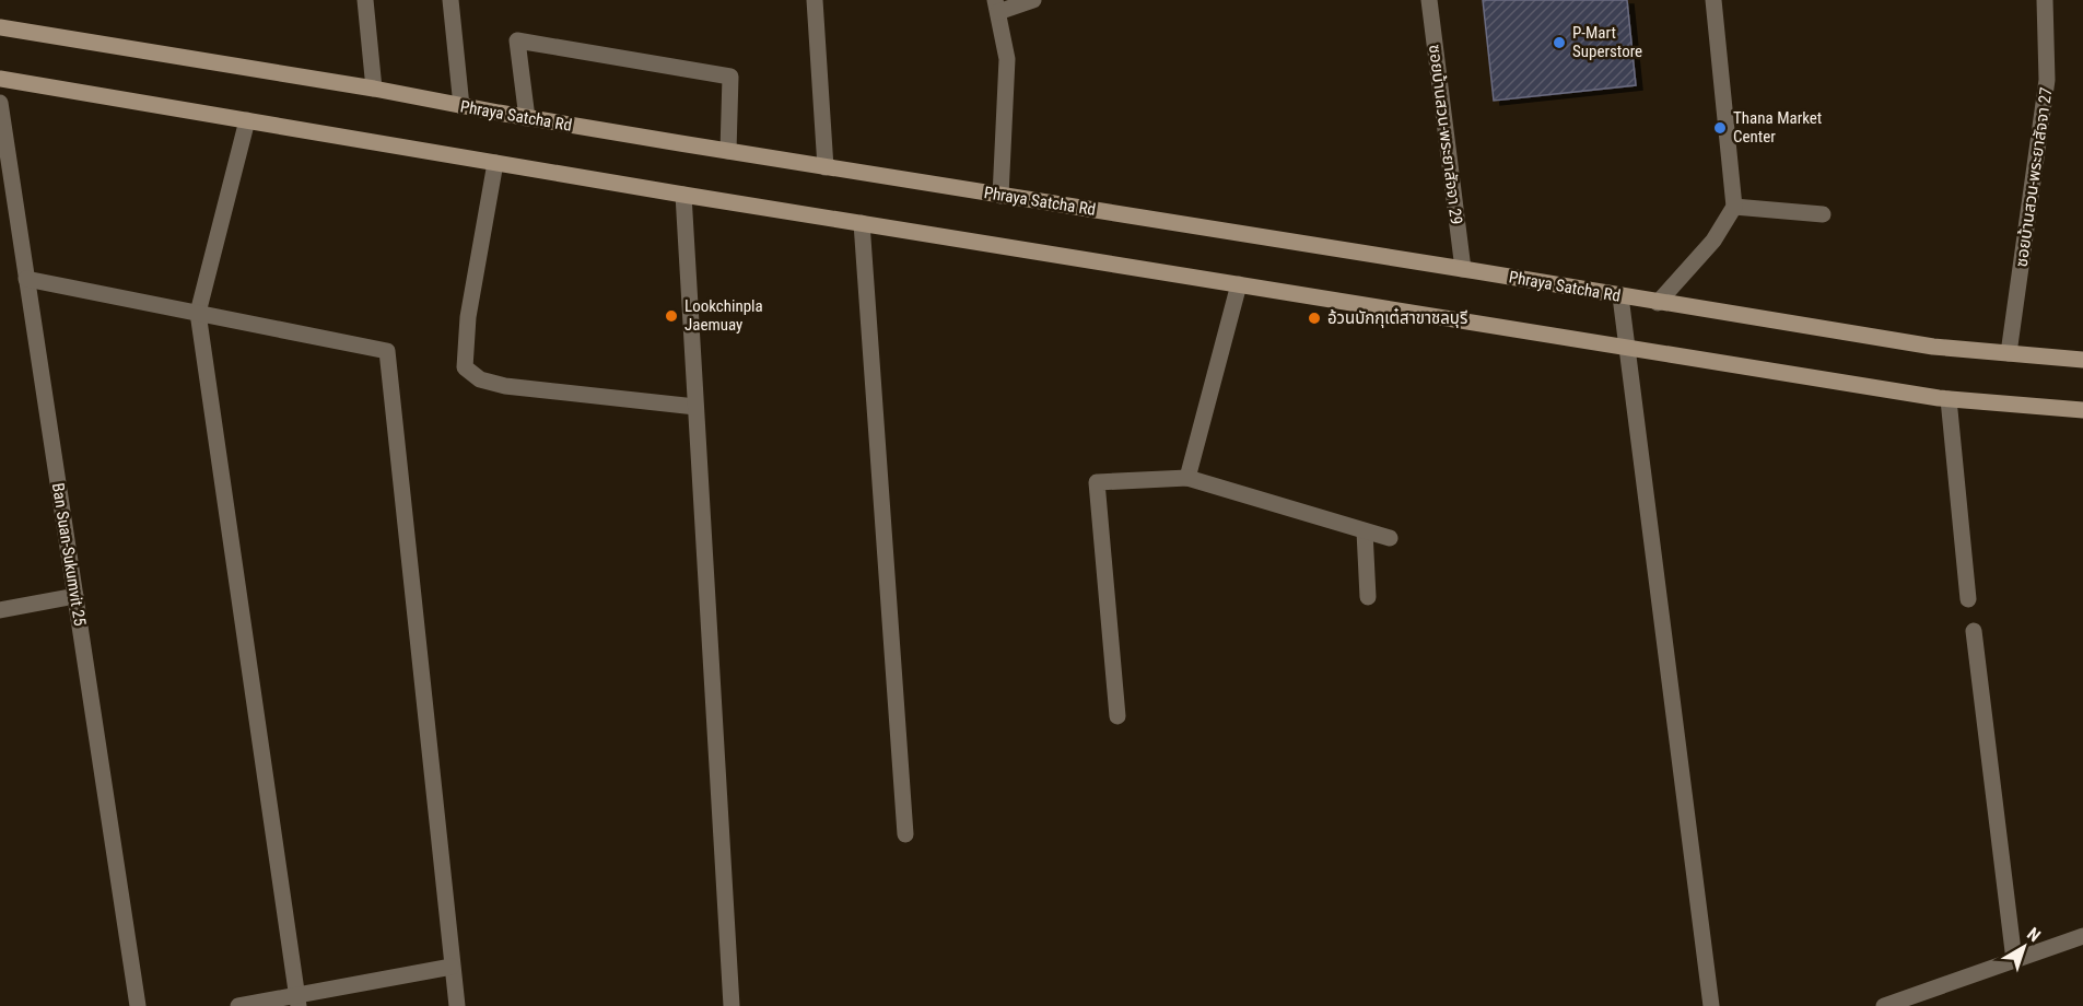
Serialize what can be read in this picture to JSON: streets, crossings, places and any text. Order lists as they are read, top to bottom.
{
  "streets": {
    "main road": ["Phraya Satcha Rd"],
    "street": ["ซอยบ้านสวน-พระยาสัจจา 29", "ซอยบ้านสวน-พระยาสัจจา 27", "Ban Suan-Sukumvit 25"]
  },
  "crossings": [
    ["Phraya Satcha Rd", "ซอยบ้านสวน-พระยาสัจจา 29"],
    ["Phraya Satcha Rd", "ซอยบ้านสวน-พระยาสัจจา 27"]
  ],
  "places": [
    "P-Mart Superstore",
    "Thana Market Center",
    "Lookchinpla Jaemuay",
    "อ้วนบักกุเต๋สาขาชลบุรี"
  ],
  "north": "top right"
}
